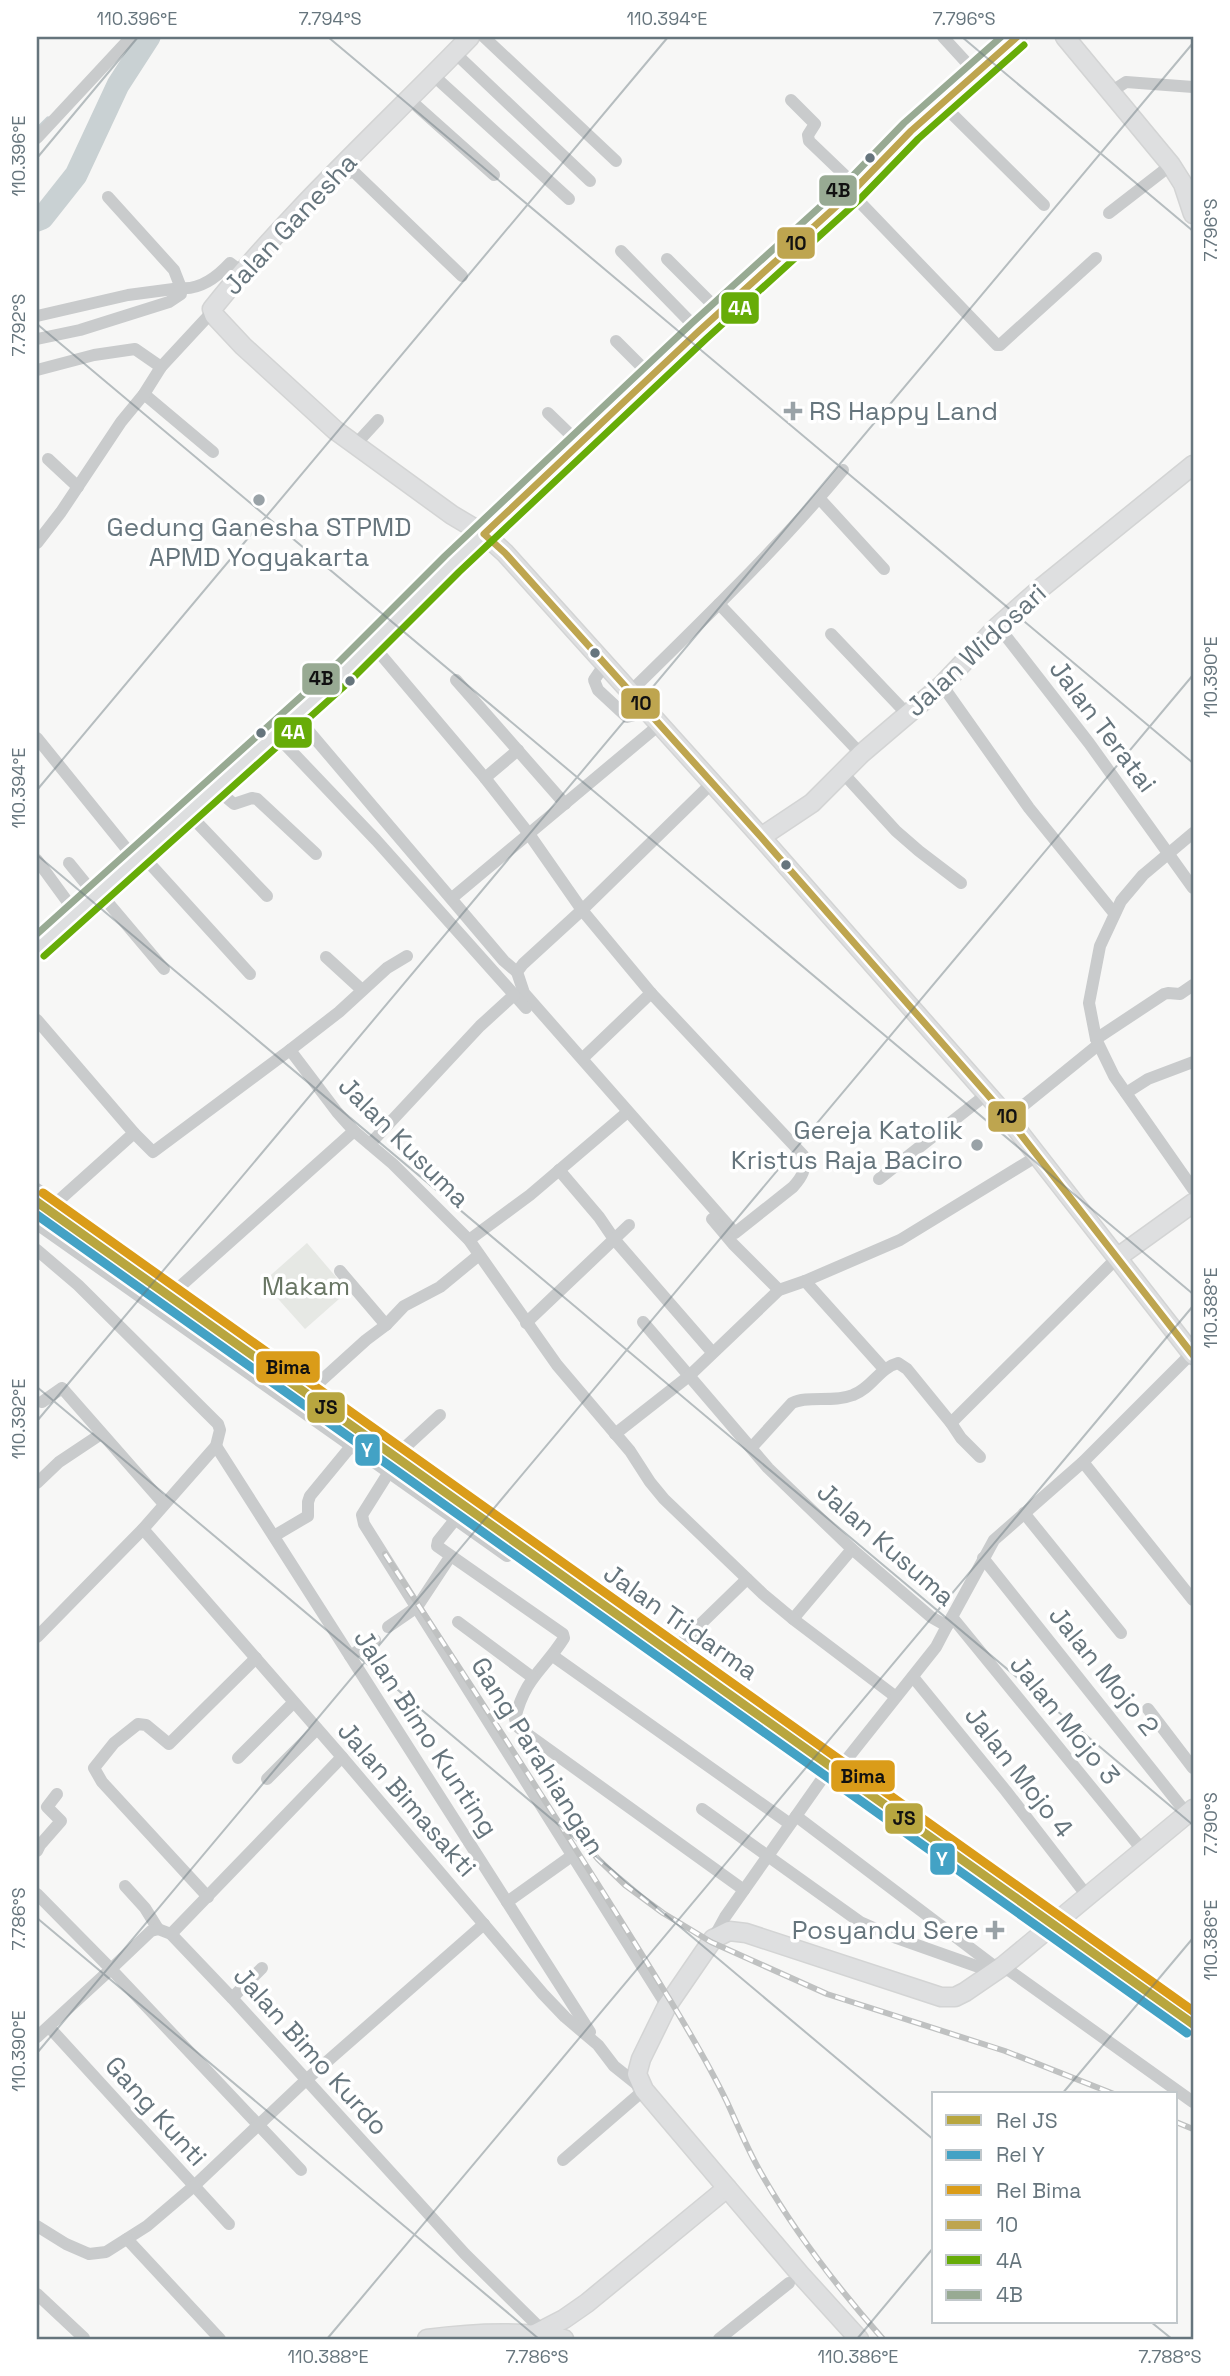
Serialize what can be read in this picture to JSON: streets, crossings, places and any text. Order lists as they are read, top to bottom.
{
  "streets": {
    "street": [
      "Jalan Ganesha",
      "Jalan Widosari",
      "Jalan Teratai",
      "Jalan Kusuma",
      "Jalan Tridarma",
      "Jalan Mojo 2",
      "Jalan Mojo 3",
      "Jalan Bimo Kunting",
      "Gang Parahiangan",
      "Jalan Mojo 4",
      "Jalan Bimasakti",
      "Jalan Bimo Kurdo",
      "Gang Kunti"
    ]
  },
  "crossings": [
    ["Jalan Ganesha", "Jalan Widosari"],
    ["Jalan Ganesha", "Jalan Kusuma"],
    ["Jalan Widosari", "Jalan Teratai"],
    ["Jalan Kusuma", "Jalan Mojo 2"],
    ["Jalan Kusuma", "Jalan Mojo 3"],
    ["Jalan Bimo Kunting", "Jalan Bimasakti"]
  ],
  "parks": ["Makam"],
  "places": {
    "health": ["RS Happy Land", "Posyandu Sere"],
    "other": ["Gedung Ganesha STPMD APMD Yogyakarta", "Gereja Katolik Kristus Raja Baciro"]
  },
  "lines": [
    "transit line 10",
    "transit line 4B",
    "transit line 4A",
    "rail line Bima",
    "rail line JS",
    "rail line Y"
  ],
  "legend": [
    "Rel JS",
    "Rel Y",
    "Rel Bima",
    "10",
    "4A",
    "4B"
  ],
  "coordinates": [
    "110.396°E",
    "7.794°S",
    "110.394°E",
    "7.796°S",
    "7.792°S",
    "110.390°E",
    "110.388°E",
    "110.392°E",
    "7.790°S",
    "7.786°S",
    "110.386°E",
    "7.788°S"
  ]
}
